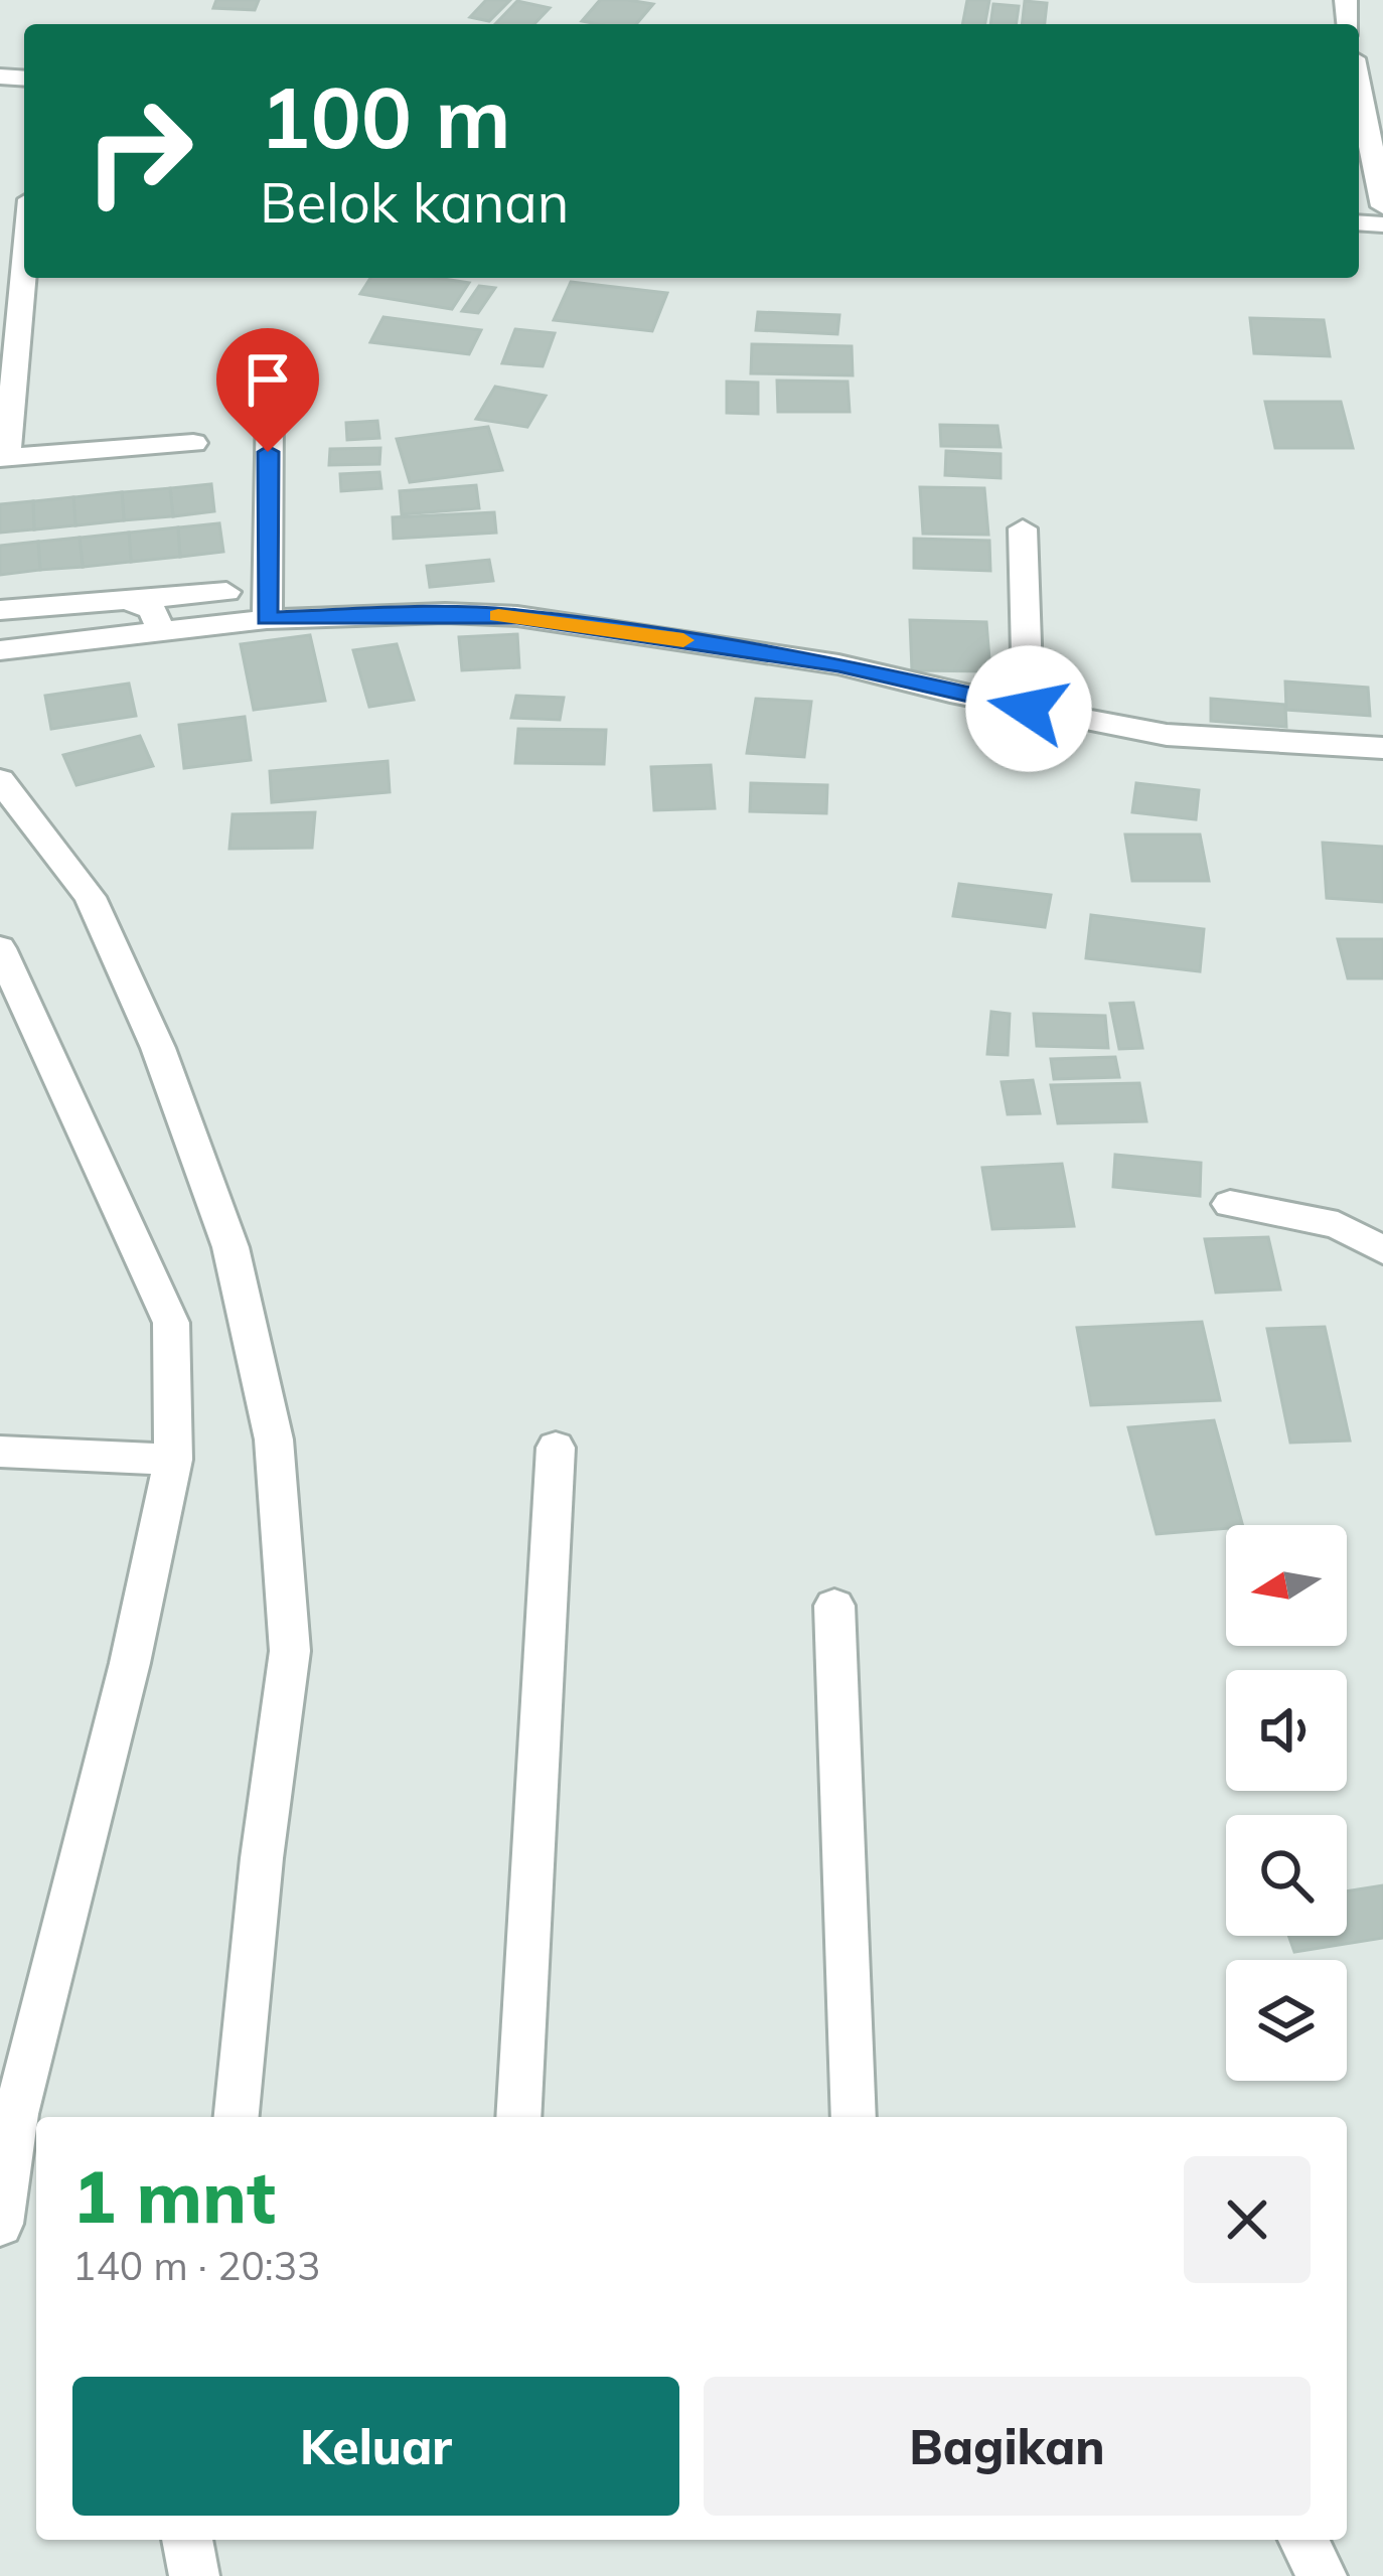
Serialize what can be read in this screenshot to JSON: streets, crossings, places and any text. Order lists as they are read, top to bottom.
{
  "north": "left",
  "page": {
    "turn": ["100 m", "Belok kanan"],
    "heading": ["1 mnt", "140 m · 20:33"],
    "buttons": ["Keluar", "Bagikan"]
  }
}
